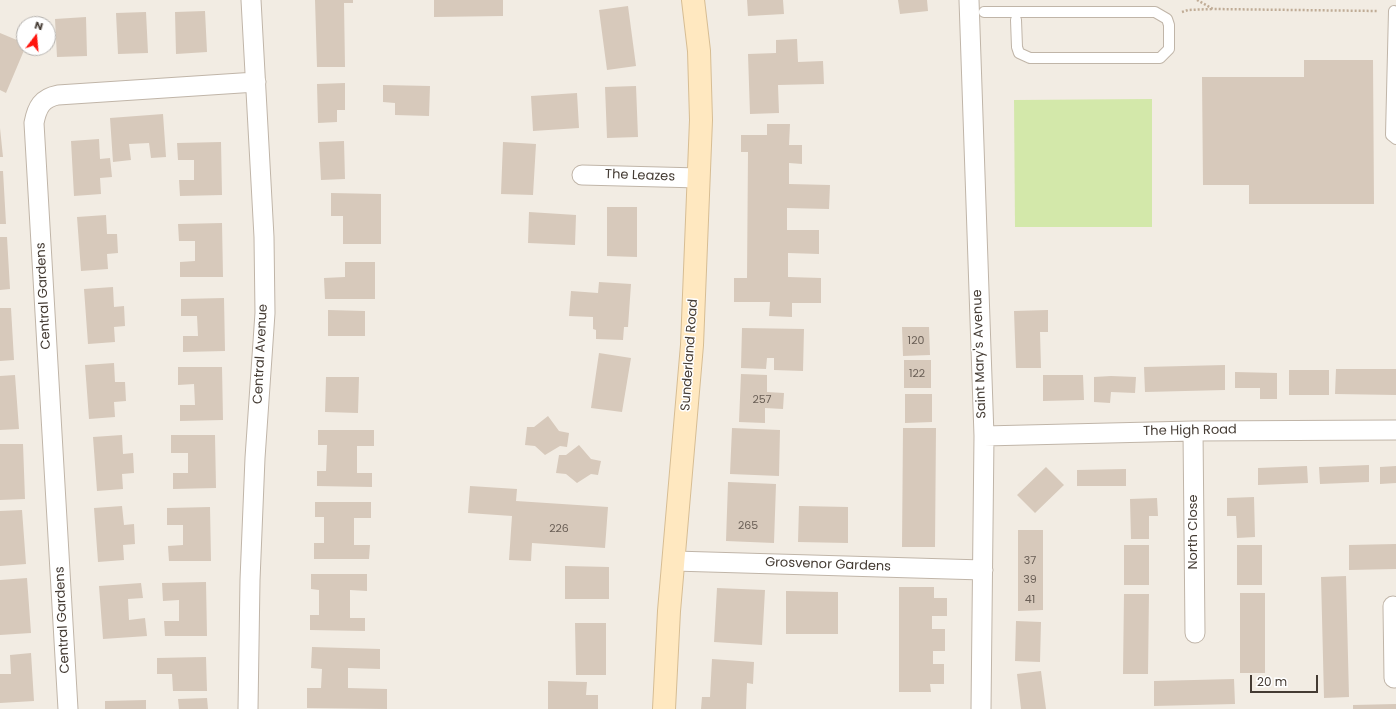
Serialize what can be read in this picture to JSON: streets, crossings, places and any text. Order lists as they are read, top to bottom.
{
  "streets": {
    "street": [
      "The Leazes",
      "Central Gardens",
      "Central Avenue",
      "Saint Mary's Avenue",
      "Sunderland Road",
      "The High Road",
      "North Close",
      "Grosvenor Gardens"
    ]
  },
  "crossings": [
    ["The Leazes", "Sunderland Road"],
    ["Central Gardens", "Central Avenue"],
    ["Saint Mary's Avenue", "The High Road"],
    ["Saint Mary's Avenue", "Grosvenor Gardens"],
    ["Sunderland Road", "Grosvenor Gardens"],
    ["The High Road", "North Close"]
  ],
  "house_numbers": [
    "120",
    "122",
    "257",
    "265",
    "226",
    "37",
    "39",
    "41"
  ],
  "scale_bar": "20 m",
  "north": "top"
}
